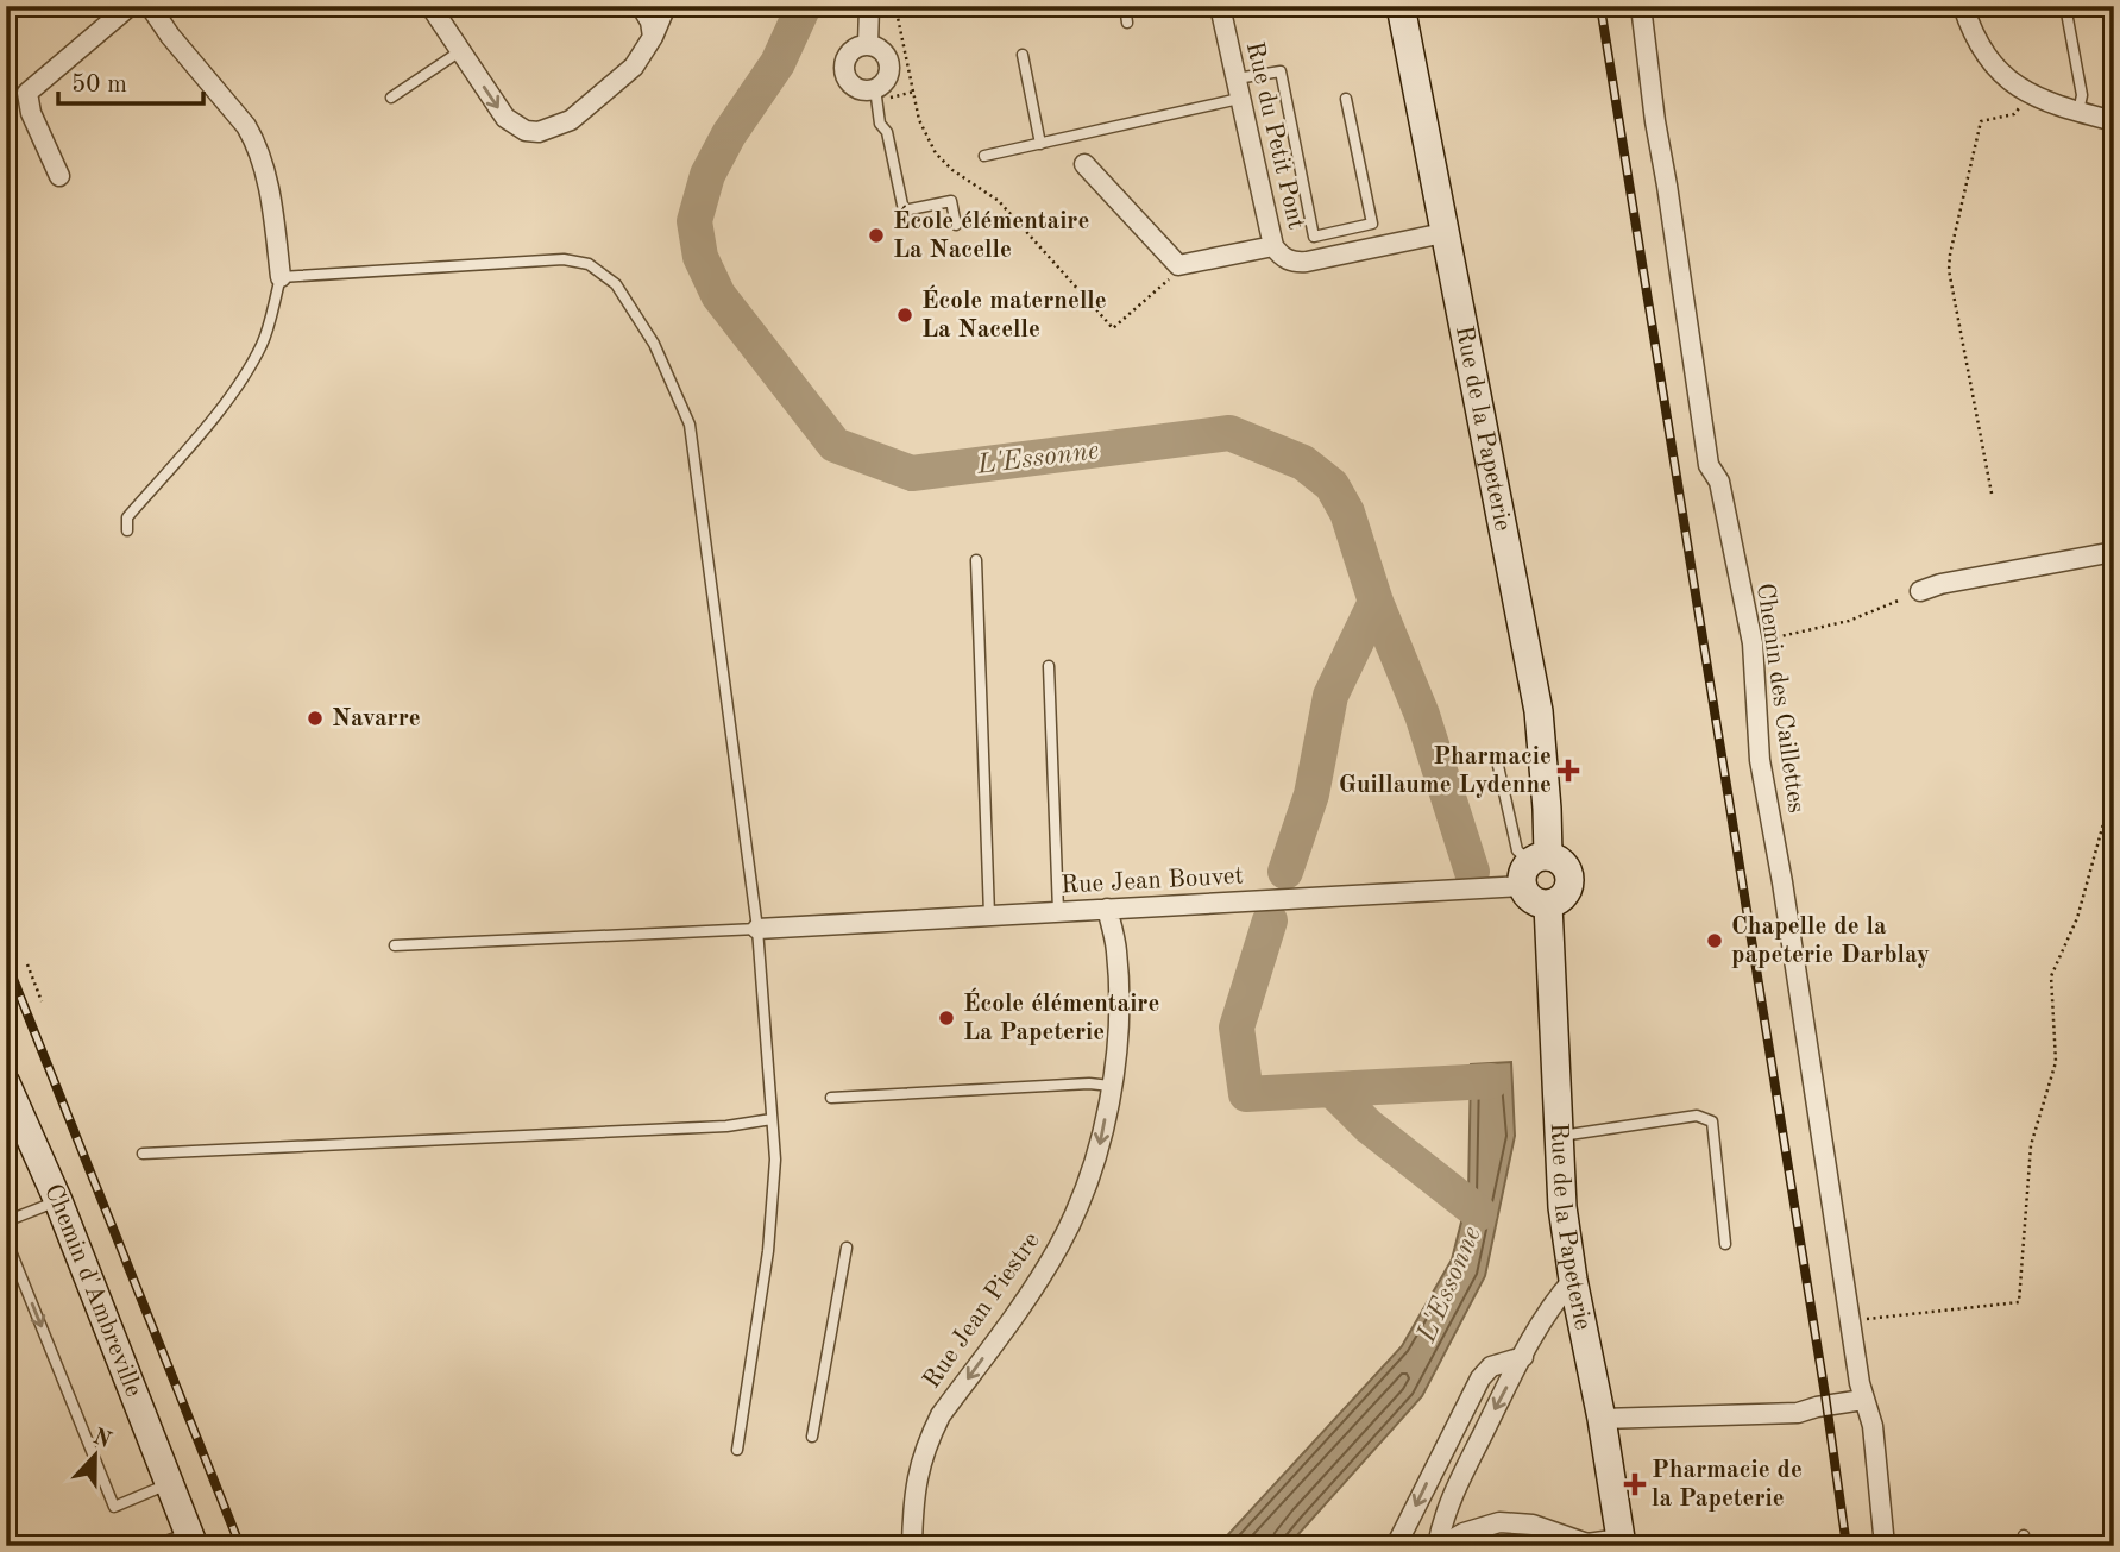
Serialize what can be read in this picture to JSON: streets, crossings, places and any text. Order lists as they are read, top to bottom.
{
  "streets": {
    "street": [
      "Rue du Petit Pont",
      "Rue de la Papeterie",
      "Chemin des Caillettes",
      "Rue Jean Bouvet",
      "Chemin d'Ambreville",
      "Rue Jean Piestre"
    ]
  },
  "crossings": [
    ["Rue du Petit Pont", "Rue de la Papeterie"],
    ["Rue de la Papeterie", "Rue Jean Bouvet"],
    ["Rue Jean Bouvet", "Rue Jean Piestre"]
  ],
  "one_way": ["Rue Jean Piestre"],
  "water": ["L'Essonne"],
  "places": {
    "other": [
      "École élémentaire La Nacelle",
      "École maternelle La Nacelle",
      "Navarre",
      "Chapelle de la papeterie Darblay",
      "École élémentaire La Papeterie"
    ],
    "health": ["Pharmacie Guillaume Lydenne", "Pharmacie de la Papeterie"]
  },
  "scale_bar": "50 m",
  "north": "top"
}
